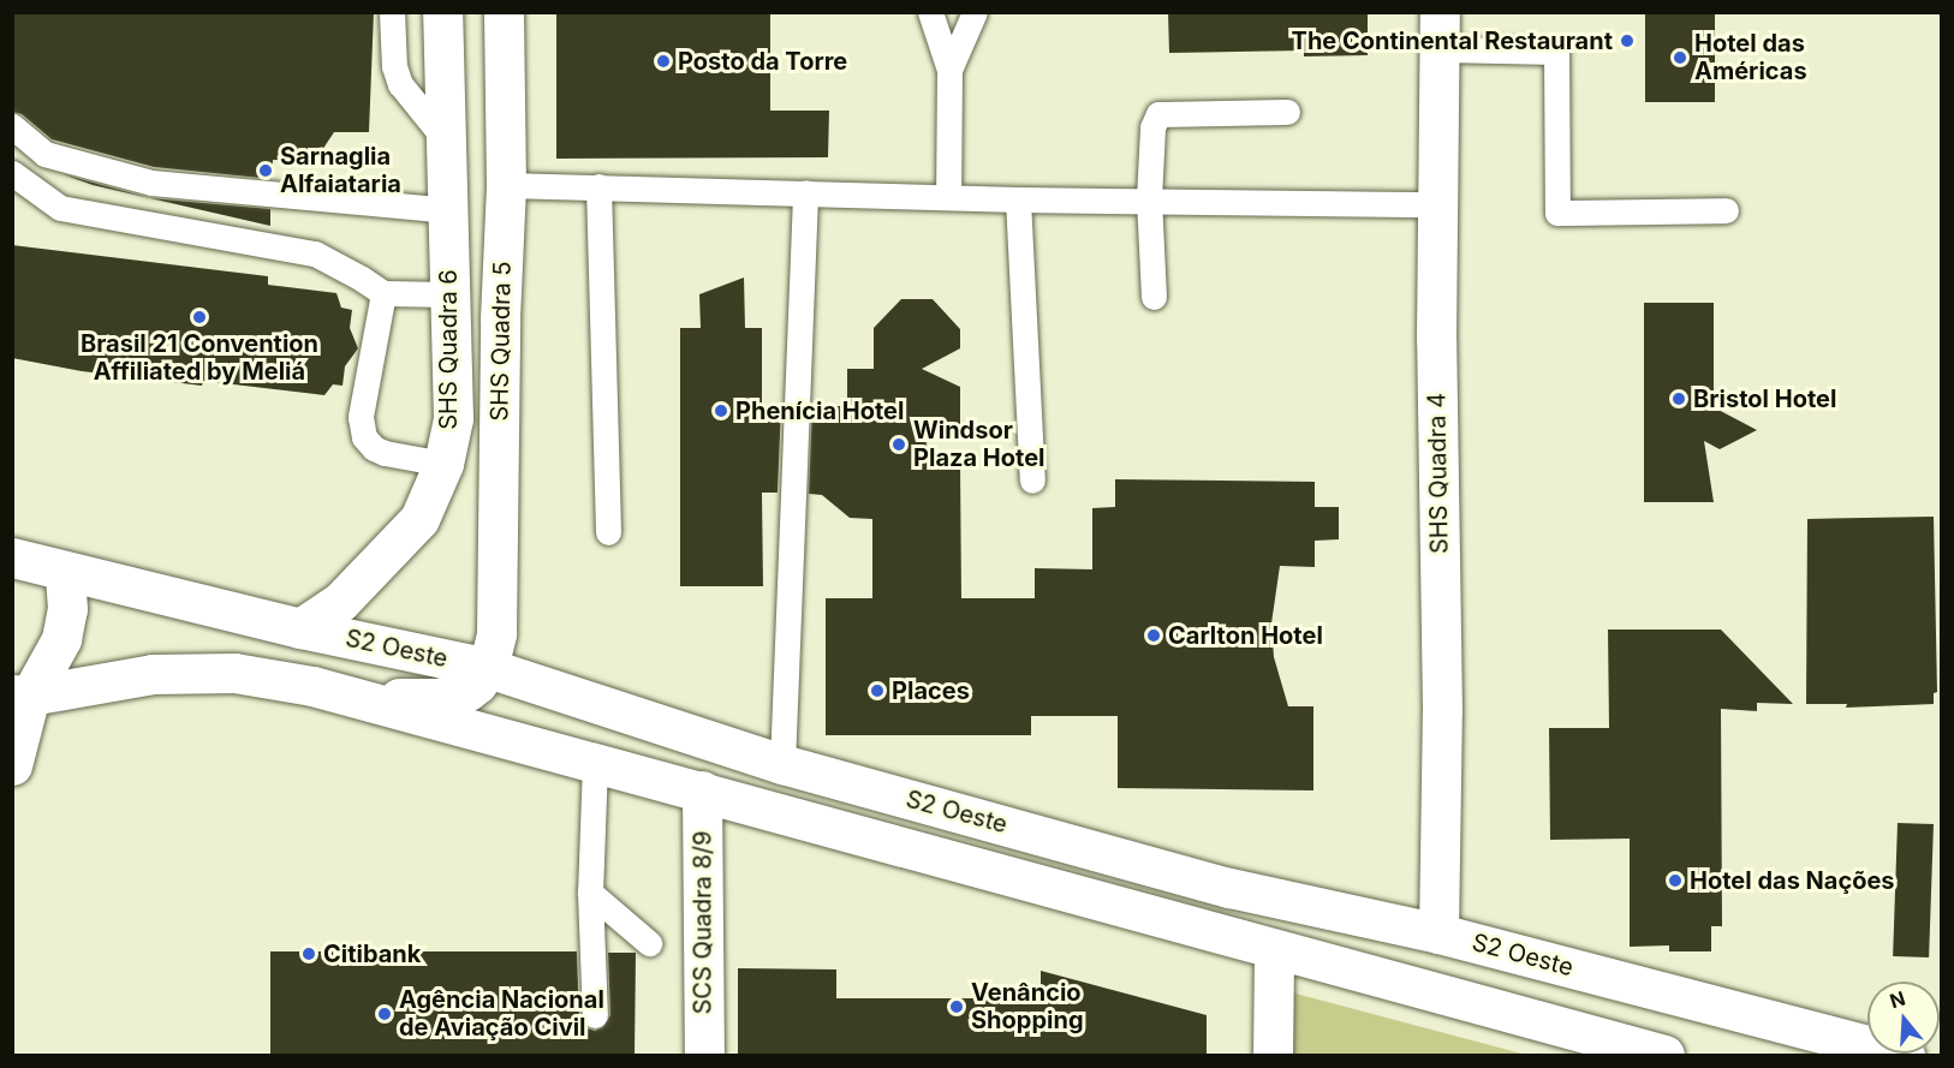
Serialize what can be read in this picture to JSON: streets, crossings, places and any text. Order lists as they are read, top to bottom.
{
  "streets": {
    "main road": [
      "SHS Quadra 5",
      "SHS Quadra 6",
      "SHS Quadra 4",
      "S2 Oeste",
      "SCS Quadra 8/9"
    ]
  },
  "crossings": [
    ["SHS Quadra 5", "S2 Oeste"],
    ["SHS Quadra 6", "S2 Oeste"],
    ["SHS Quadra 4", "S2 Oeste"],
    ["S2 Oeste", "SCS Quadra 8/9"]
  ],
  "places": [
    "The Continental Restaurant",
    "Hotel das Américas",
    "Posto da Torre",
    "Sarnaglia Alfaiataria",
    "Brasil 21 Convention Affiliated by Meliá",
    "Bristol Hotel",
    "Phenícia Hotel",
    "Windsor Plaza Hotel",
    "Carlton Hotel",
    "Places",
    "Hotel das Nações",
    "Citibank",
    "Venâncio Shopping",
    "Agência Nacional de Aviação Civil"
  ],
  "north": "top"
}
